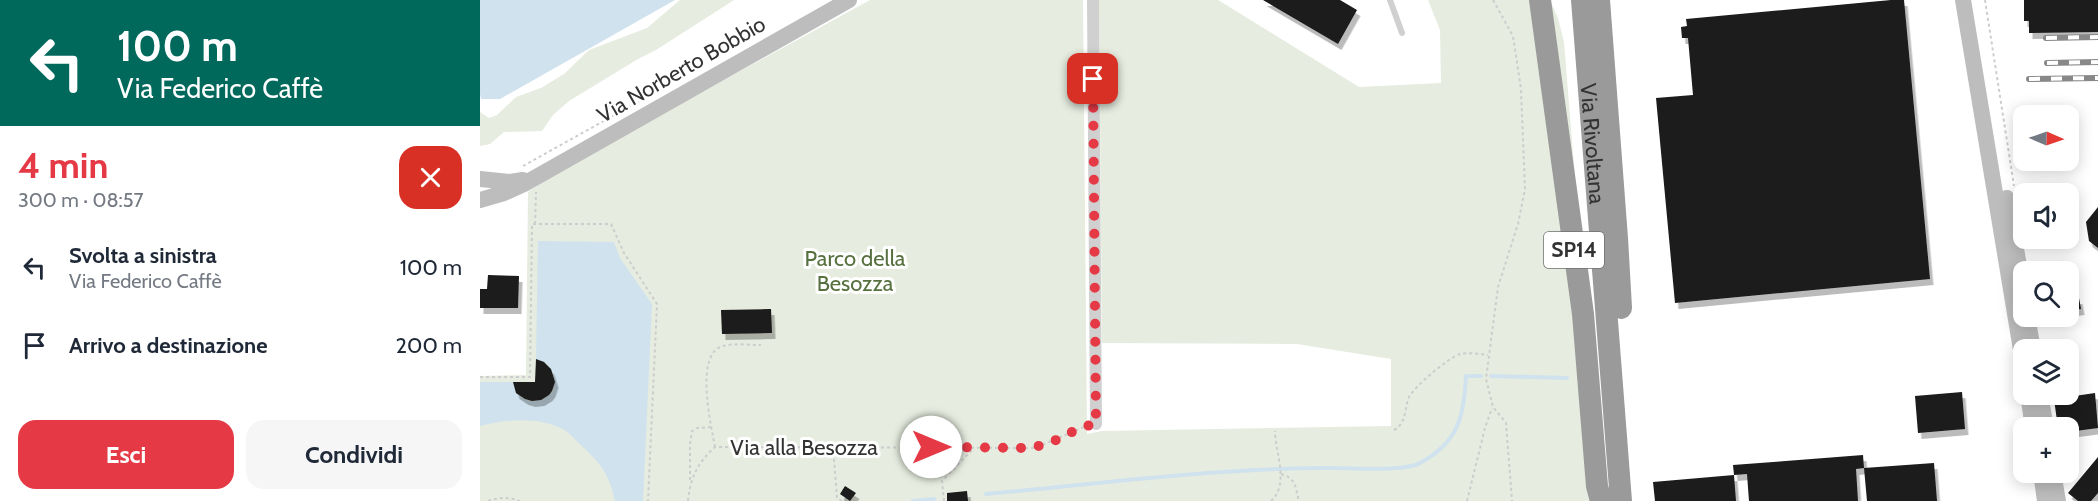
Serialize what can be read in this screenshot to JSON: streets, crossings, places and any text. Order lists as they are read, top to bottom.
{
  "streets": {
    "highway": ["Via Rivoltana", "SP14"],
    "street": ["Via Norberto Bobbio"],
    "path": ["Via alla Besozza"]
  },
  "parks": ["Parco della Besozza"],
  "north": "right",
  "page": {
    "turn": ["100 m", "Via Federico Caffè"],
    "map_buttons": "+",
    "heading": ["4 min", "300 m · 08:57"],
    "list": [
      {
        "name": "Svolta a sinistra",
        "note": "Via Federico Caffè",
        "value": "100 m"
      },
      {
        "name": "Arrivo a destinazione",
        "value": "200 m"
      }
    ],
    "buttons": ["Esci", "Condividi"]
  }
}
